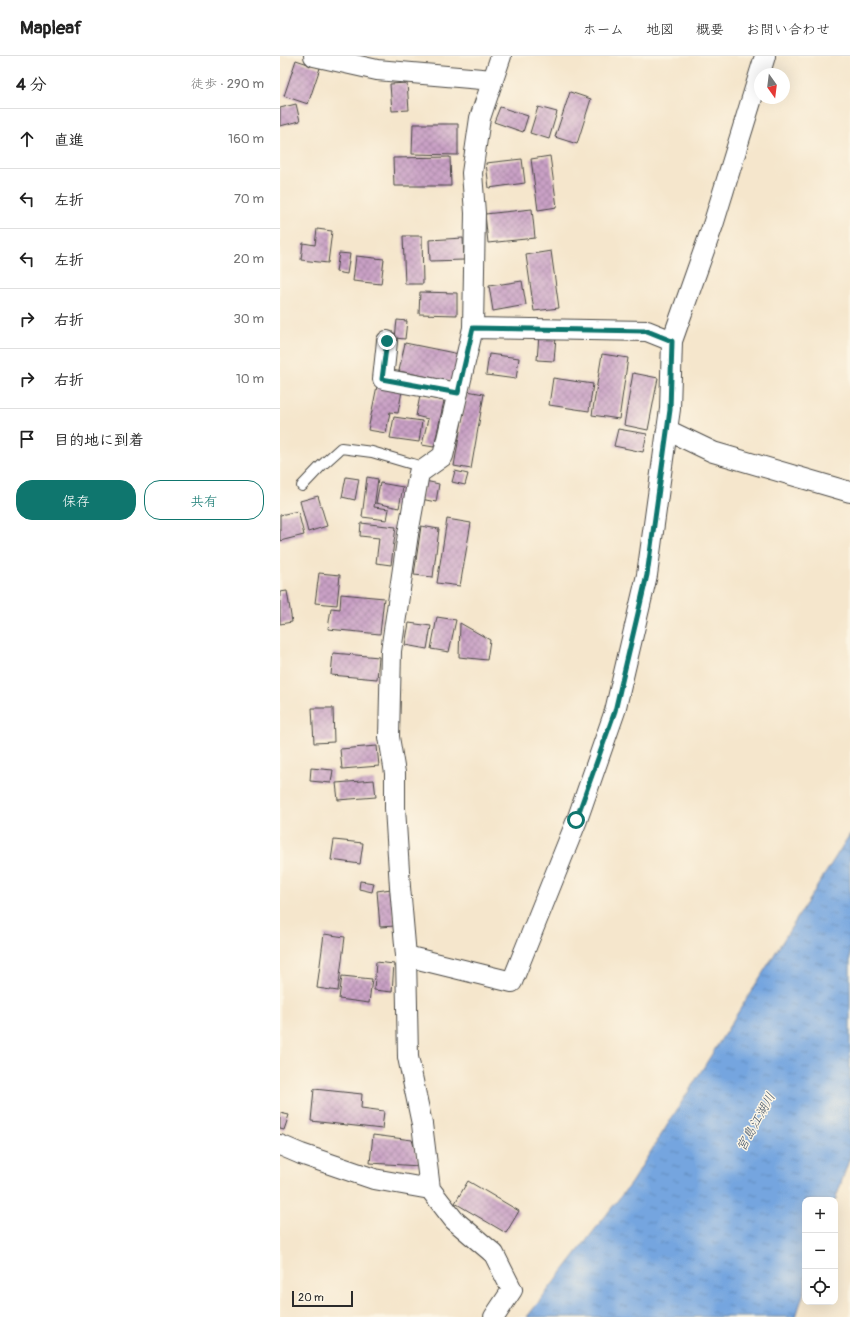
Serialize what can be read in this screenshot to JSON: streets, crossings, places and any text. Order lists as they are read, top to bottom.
{
  "water": ["宮島江湖川"],
  "scale_bar": "20 m",
  "north": "bottom",
  "page": {
    "header": "Mapleaf",
    "nav": [
      "ホーム",
      "地図",
      "概要",
      "お問い合わせ"
    ],
    "heading": ["4 分", "徒歩 · 290 m"],
    "list": [
      ["直進", "160 m"],
      ["左折", "70 m"],
      ["左折", "20 m"],
      ["右折", "30 m"],
      ["右折", "10 m"],
      "目的地に到着"
    ],
    "buttons": ["保存", "共有"],
    "map_buttons": ["+", "−"],
    "scale": "20 m"
  }
}
